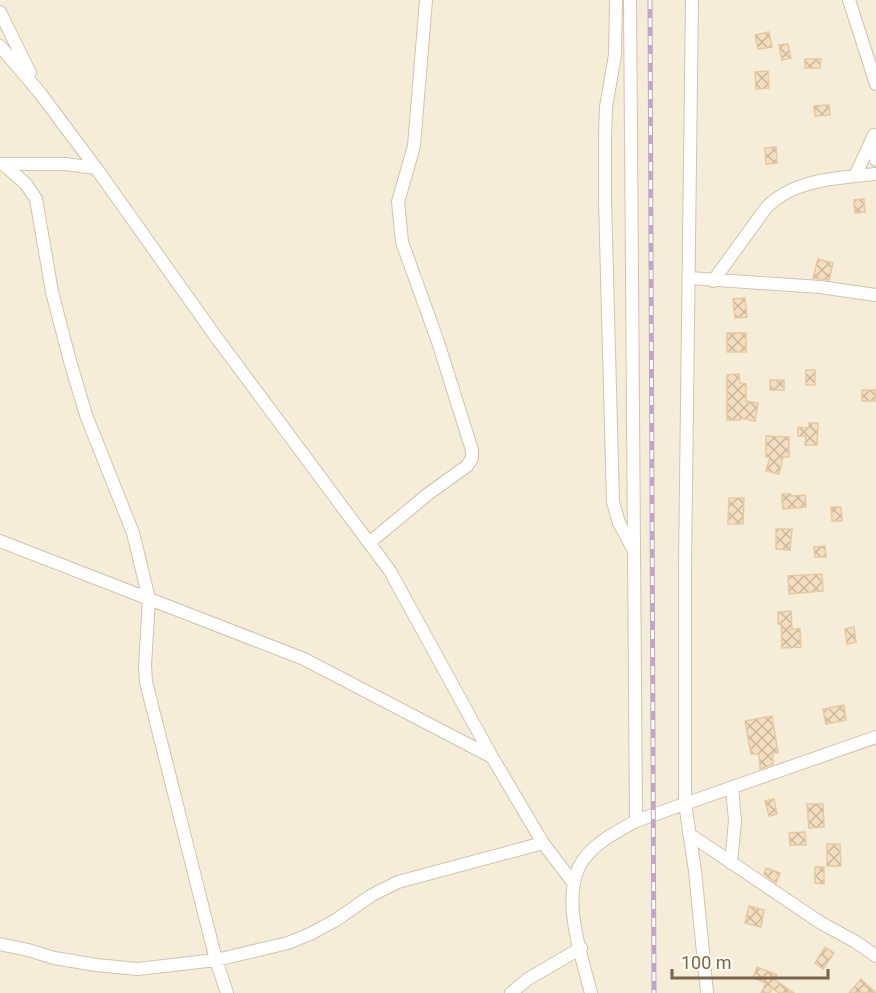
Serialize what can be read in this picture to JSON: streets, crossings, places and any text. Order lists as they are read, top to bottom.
{
  "scale_bar": "100 m"
}
